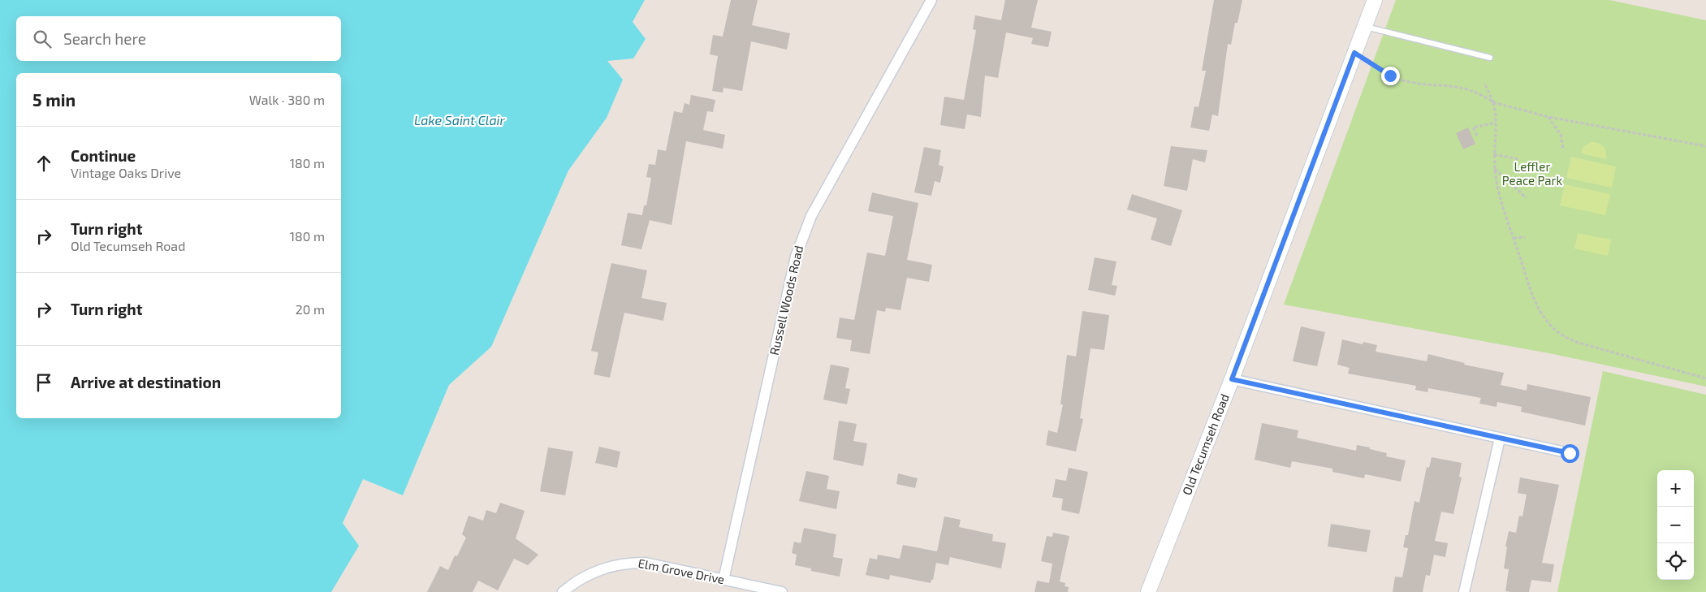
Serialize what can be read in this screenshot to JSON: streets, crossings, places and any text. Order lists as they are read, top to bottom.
{
  "streets": {
    "main road": ["Old Tecumseh Road"],
    "street": ["Russell Woods Road", "Elm Grove Drive"]
  },
  "crossings": [
    ["Russell Woods Road", "Elm Grove Drive"]
  ],
  "water": ["Lake Saint Clair"],
  "parks": ["Leffler Peace Park"],
  "page": {
    "search": "Search here",
    "heading": ["5 min", "Walk · 380 m"],
    "list": [
      ["Continue", "Vintage Oaks Drive", "180 m"],
      ["Turn right", "Old Tecumseh Road", "180 m"],
      ["Turn right", "20 m"],
      "Arrive at destination"
    ],
    "map_buttons": ["+", "−"]
  }
}
